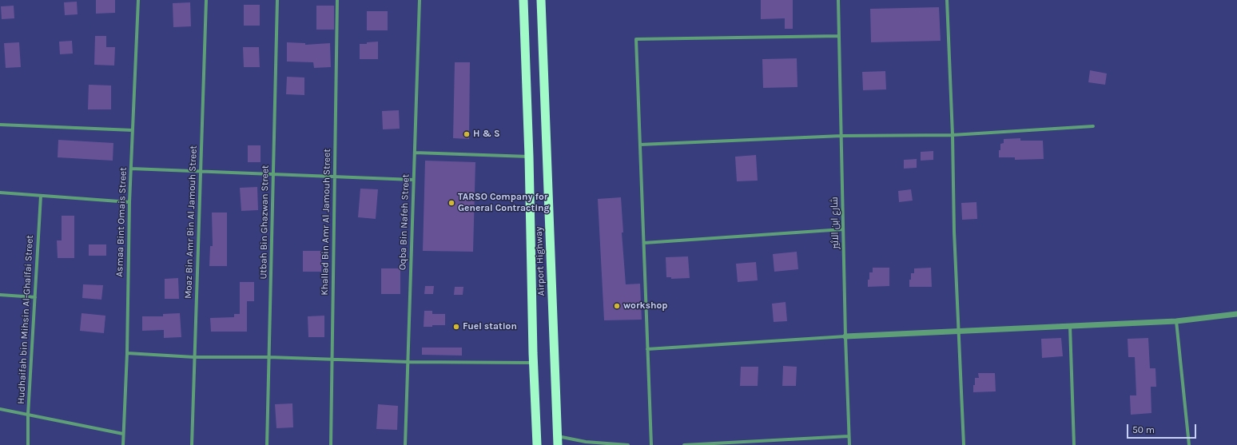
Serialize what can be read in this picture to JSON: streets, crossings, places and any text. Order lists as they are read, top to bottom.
{
  "streets": {
    "highway": ["Airport Highway"],
    "street": [
      "Asmaa Bint Omais Street",
      "Moaz Bin Amr Bin Al Jamouh Street",
      "Utbah Bin Ghazwan Street",
      "Khallad Bin Amr Al Jamouh Street",
      "Oqba Bin Nafeh Street",
      "شارع ابن الاثير",
      "Hudhaifah bin Mihsin Al-Ghalfai Street"
    ]
  },
  "places": [
    "H & S",
    "TARSO Company for General Contracting",
    "workshop",
    "Fuel station"
  ],
  "scale_bar": "50 m"
}
